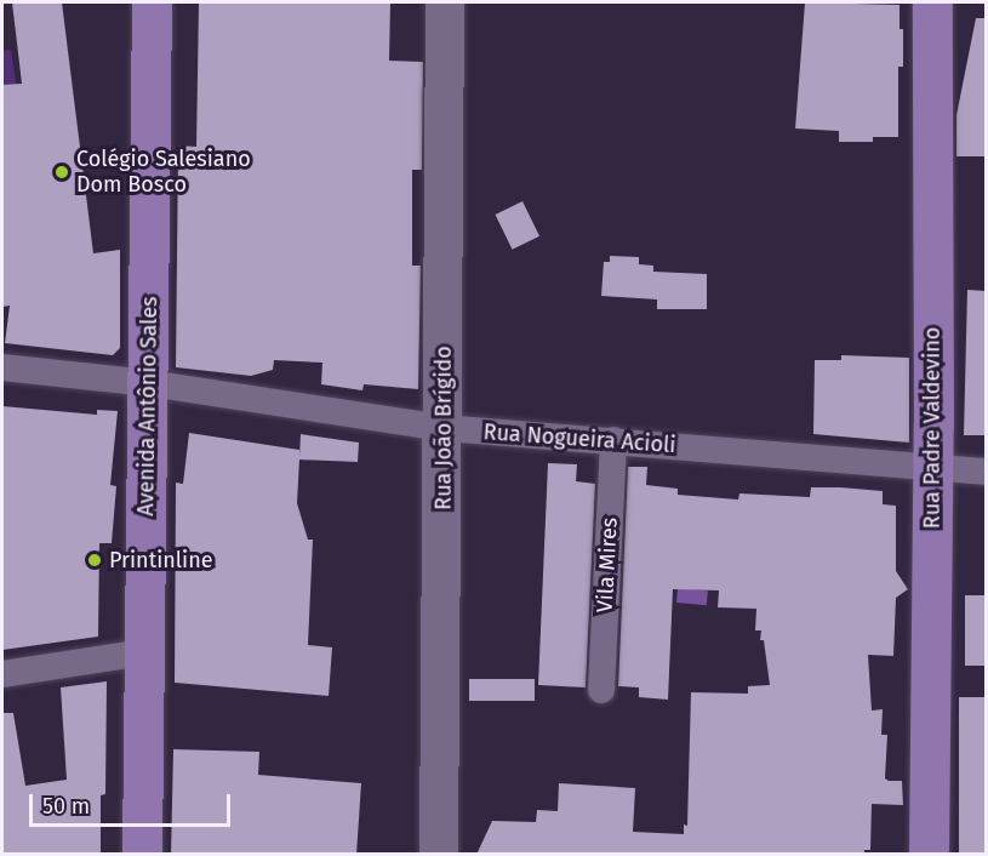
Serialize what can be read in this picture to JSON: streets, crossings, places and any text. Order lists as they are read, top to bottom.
{
  "streets": {
    "main road": ["Avenida Antônio Sales", "Rua Padre Valdevino"],
    "street": ["Rua João Brígido", "Rua Nogueira Acioli", "Vila Mires"]
  },
  "crossings": [
    ["Avenida Antônio Sales", "Rua Nogueira Acioli"],
    ["Rua João Brígido", "Rua Nogueira Acioli"],
    ["Rua Padre Valdevino", "Rua Nogueira Acioli"],
    ["Rua Nogueira Acioli", "Vila Mires"]
  ],
  "places": ["Colégio Salesiano Dom Bosco", "Printinline"],
  "scale_bar": "50 m"
}
